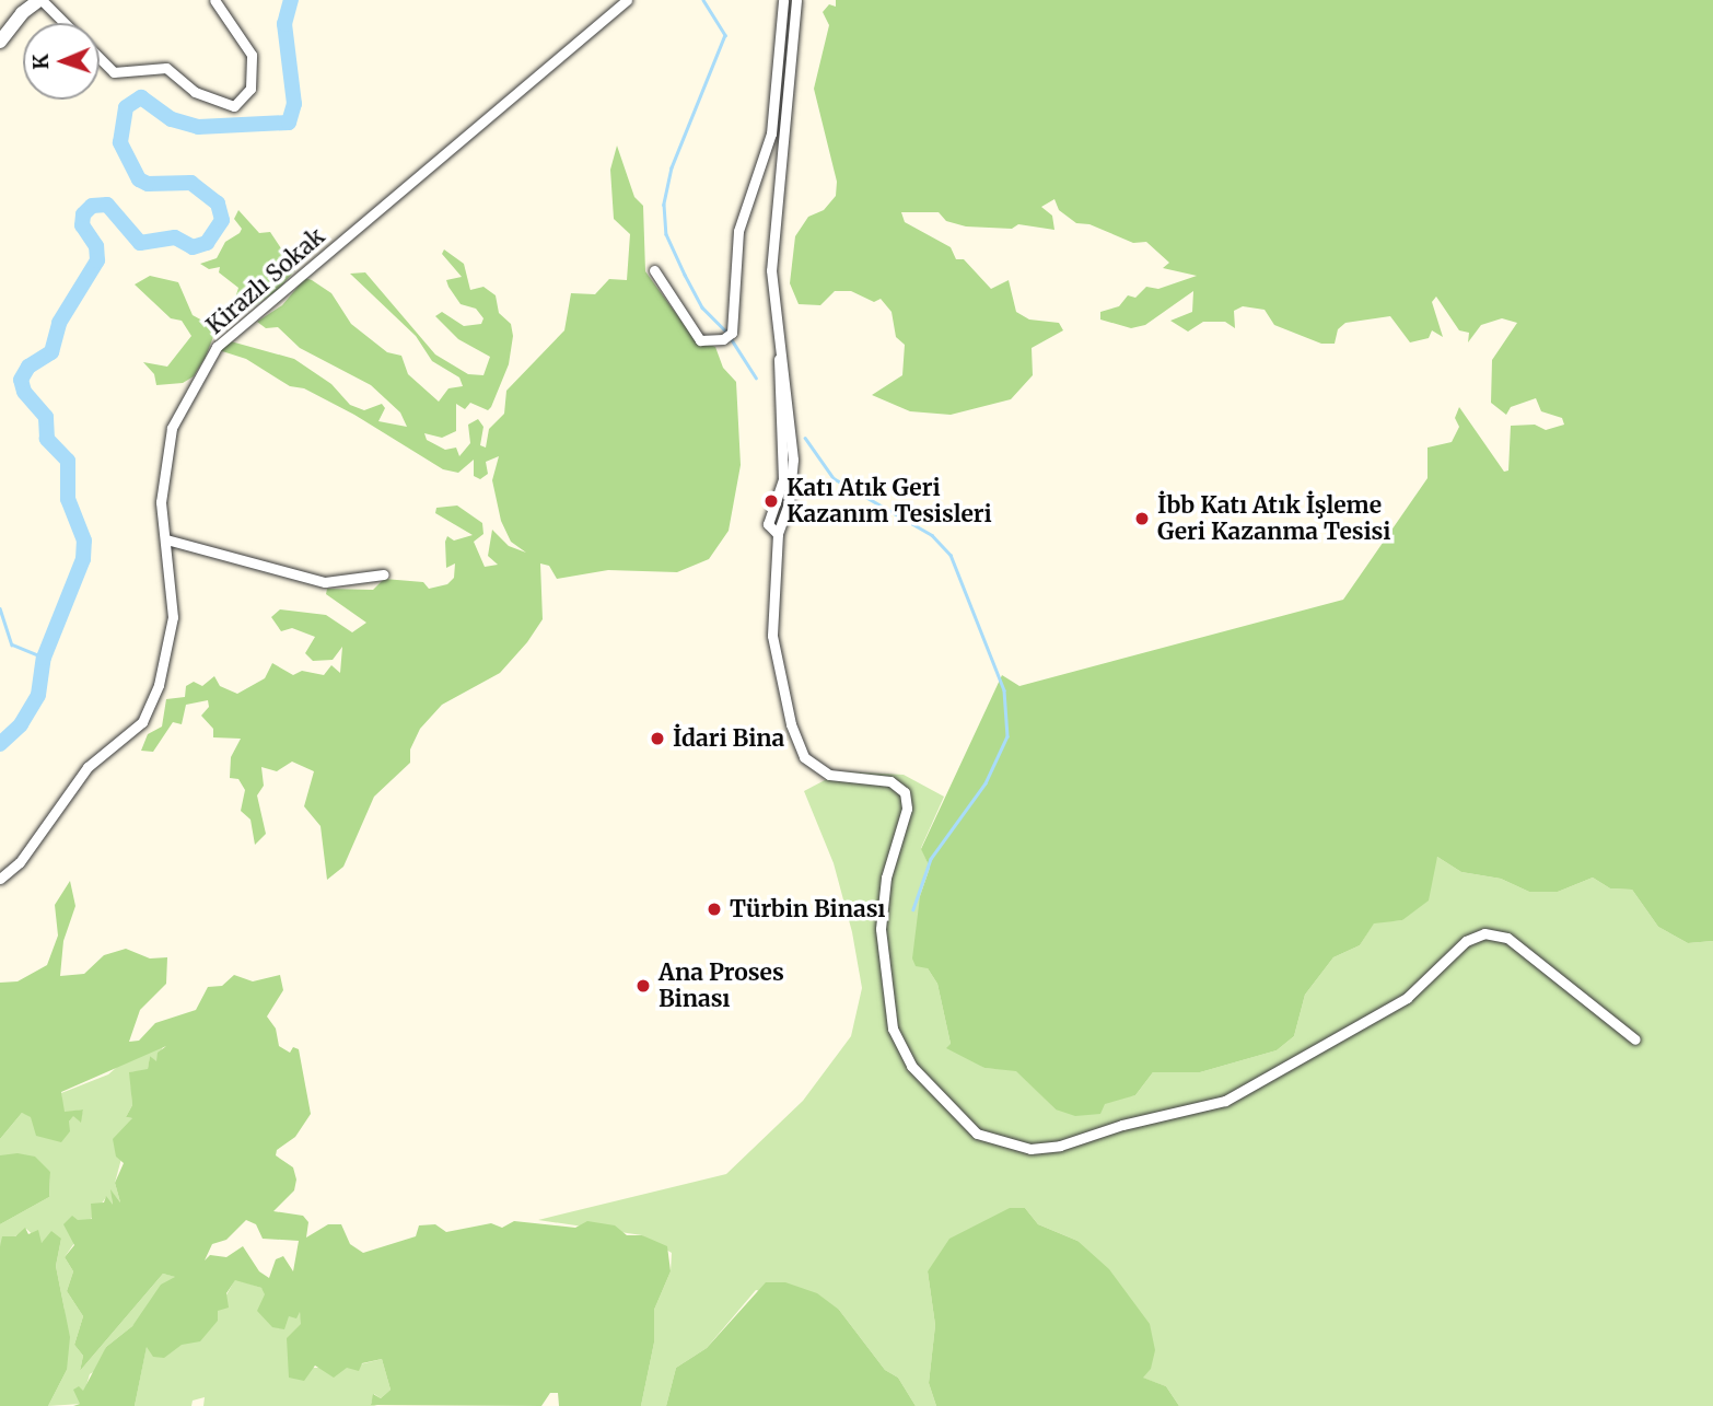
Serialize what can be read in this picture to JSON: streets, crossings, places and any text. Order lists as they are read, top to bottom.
{
  "streets": {
    "street": ["Kirazlı Sokak"]
  },
  "places": [
    "Katı Atık Geri Kazanım Tesisleri",
    "İbb Katı Atık İşleme Geri Kazanma Tesisi",
    "İdari Bina",
    "Türbin Binası",
    "Ana Proses Binası"
  ],
  "north": "left"
}
